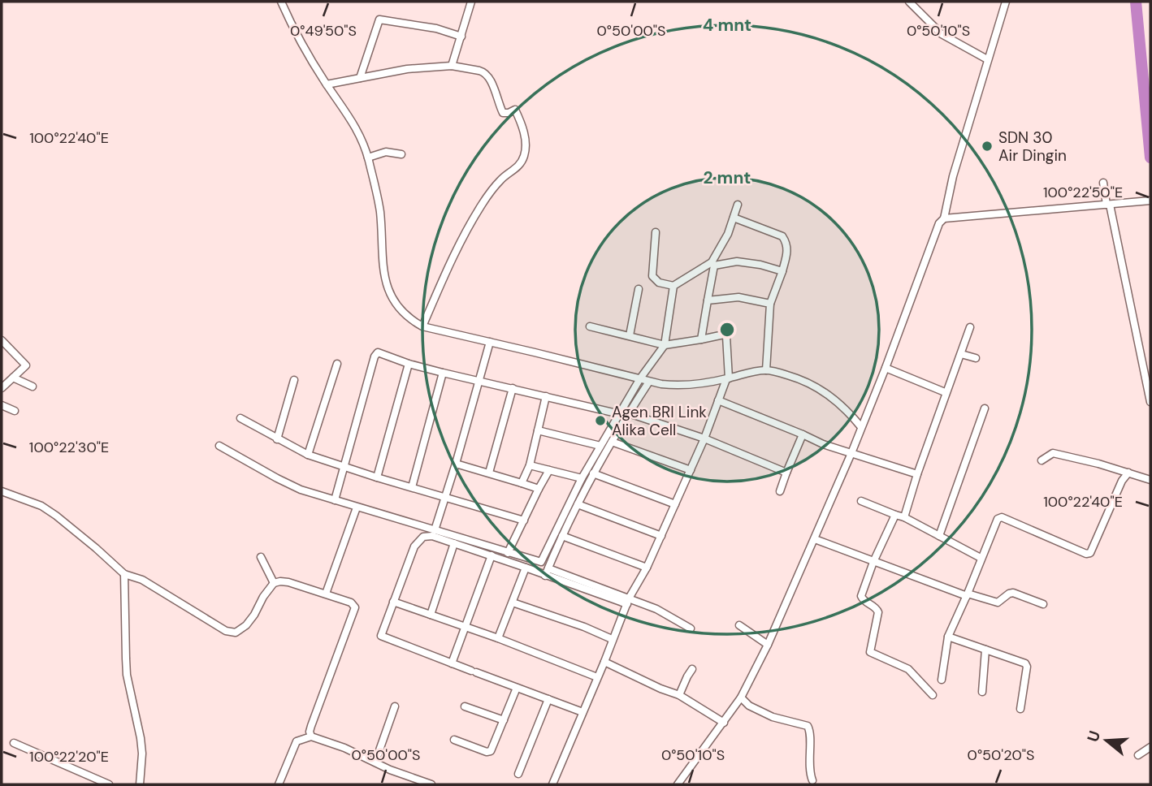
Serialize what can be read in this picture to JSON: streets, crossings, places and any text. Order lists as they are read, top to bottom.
{
  "places": ["SDN 30 Air Dingin", "Agen BRI Link Alika Cell"],
  "north": "left",
  "coordinates": [
    "0°49'50\"S",
    "0°50'00\"S",
    "0°50'10\"S",
    "100°22'40\"E",
    "100°22'50\"E",
    "100°22'30\"E",
    "0°50'20\"S",
    "100°22'20\"E"
  ],
  "rings": ["4 mnt", "2 mnt"]
}
